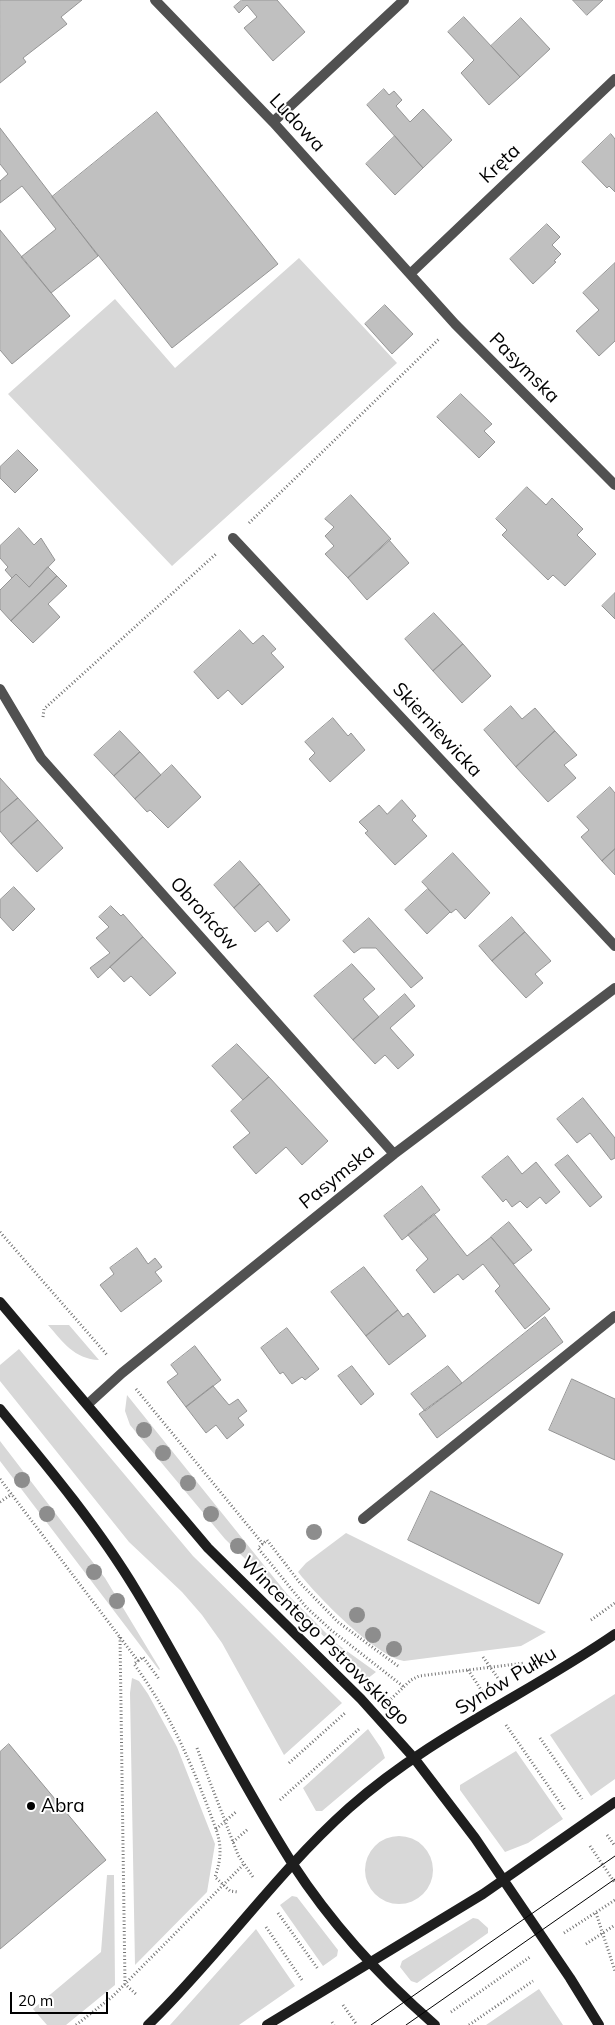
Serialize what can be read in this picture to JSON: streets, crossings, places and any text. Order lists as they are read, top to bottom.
{
  "streets": {
    "main road": ["Wincentego Pstrowskiego", "Synów Pułku"],
    "street": [
      "Ludowa",
      "Kręta",
      "Pasymska",
      "Skierniewicka",
      "Obrońców"
    ]
  },
  "crossings": [
    ["Ludowa", "Kręta"],
    ["Ludowa", "Pasymska"],
    ["Kręta", "Pasymska"],
    ["Pasymska", "Obrońców"],
    ["Pasymska", "Wincentego Pstrowskiego"],
    ["Wincentego Pstrowskiego", "Synów Pułku"]
  ],
  "places": ["Abra"],
  "scale_bar": "20 m"
}
